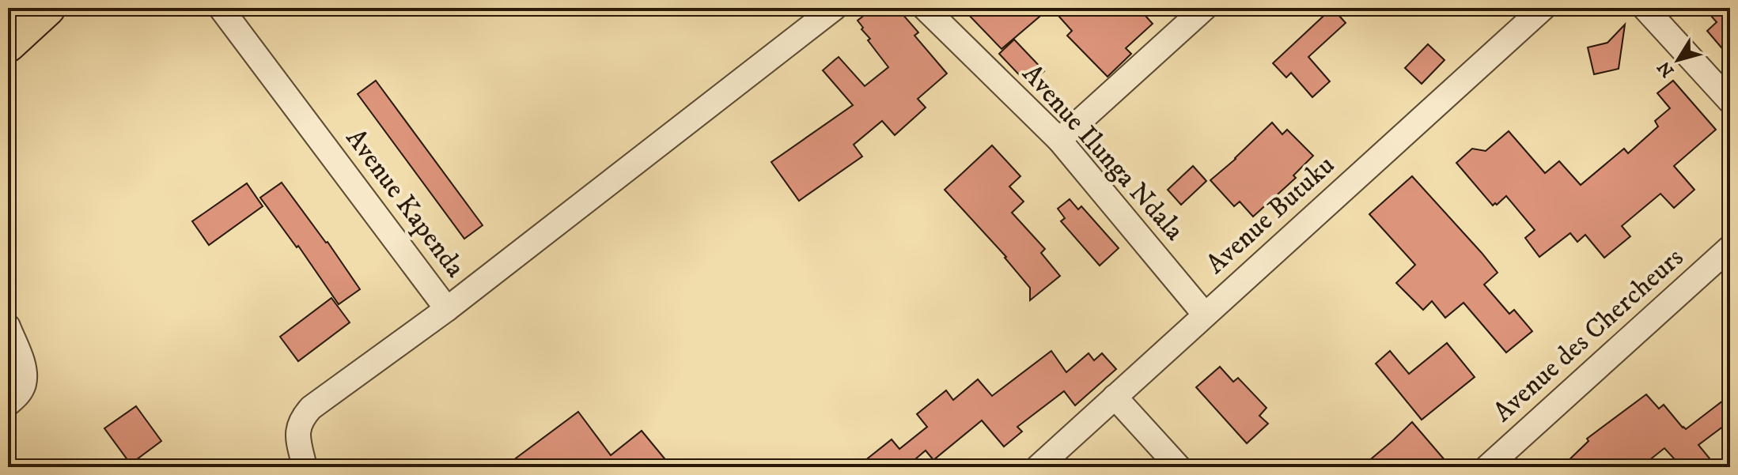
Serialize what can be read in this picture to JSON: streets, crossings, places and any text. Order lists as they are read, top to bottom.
{
  "streets": {
    "street": [
      "Avenue Ilunga Ndala",
      "Avenue Kapenda",
      "Avenue Butuku",
      "Avenue des Chercheurs"
    ]
  },
  "crossings": [
    ["Avenue Ilunga Ndala", "Avenue Butuku"]
  ],
  "north": "bottom left"
}
